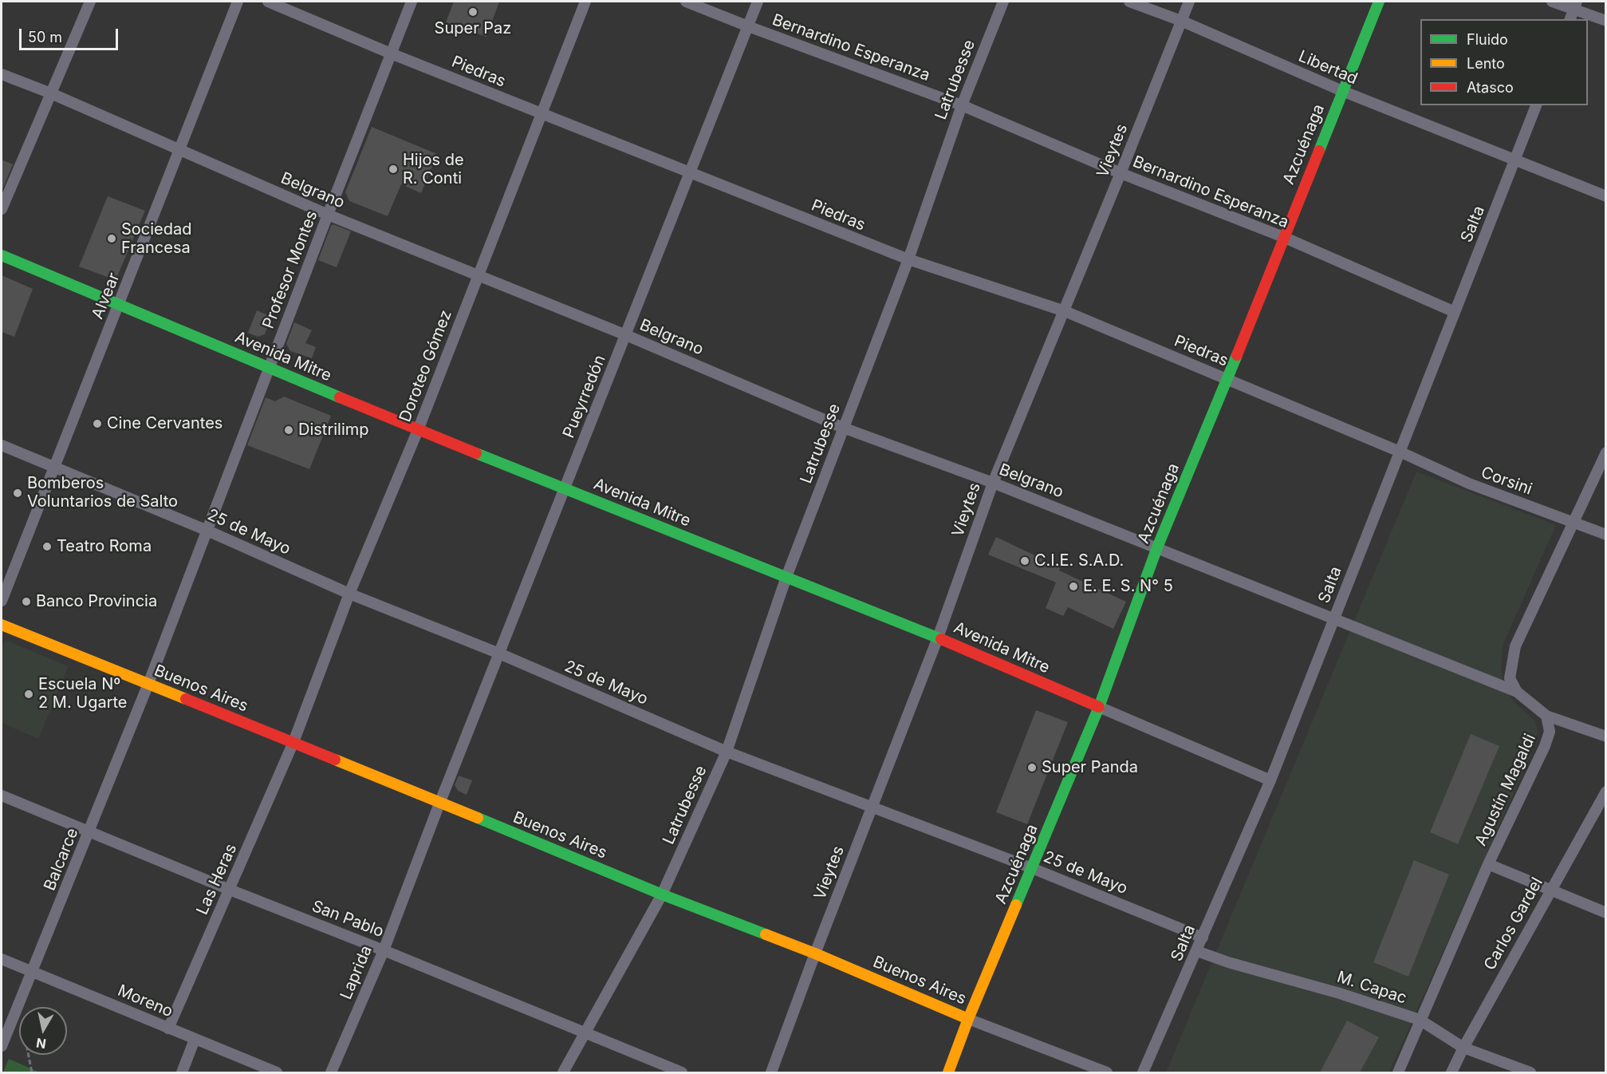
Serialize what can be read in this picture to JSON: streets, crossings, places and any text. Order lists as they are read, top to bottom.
{
  "streets": {
    "street": [
      "Bernardino Esperanza",
      "Libertad",
      "Piedras",
      "Latrubesse",
      "Azcuénaga",
      "Vieytes",
      "Belgrano",
      "Salta",
      "Profesor Montes",
      "Alvear",
      "Avenida Mitre",
      "Doroteo Gómez",
      "Pueyrredón",
      "Corsini",
      "25 de Mayo",
      "Buenos Aires",
      "Agustín Magaldi",
      "Balcarce",
      "Las Heras",
      "San Pablo",
      "Carlos Gardel",
      "Laprida",
      "M. Capac",
      "Moreno"
    ]
  },
  "crossings": [
    ["Bernardino Esperanza", "Latrubesse"],
    ["Bernardino Esperanza", "Azcuénaga"],
    ["Bernardino Esperanza", "Vieytes"],
    ["Bernardino Esperanza", "Salta"],
    ["Bernardino Esperanza", "Pueyrredón"],
    ["Libertad", "Azcuénaga"],
    ["Libertad", "Vieytes"],
    ["Libertad", "Salta"],
    ["Piedras", "Latrubesse"],
    ["Piedras", "Azcuénaga"],
    ["Piedras", "Vieytes"],
    ["Piedras", "Salta"],
    ["Piedras", "Profesor Montes"],
    ["Piedras", "Doroteo Gómez"],
    ["Piedras", "Pueyrredón"],
    ["Piedras", "Corsini"],
    ["Latrubesse", "Belgrano"],
    ["Latrubesse", "Avenida Mitre"],
    ["Latrubesse", "25 de Mayo"],
    ["Latrubesse", "Buenos Aires"],
    ["Latrubesse", "San Pablo"],
    ["Azcuénaga", "Belgrano"],
    ["Azcuénaga", "Avenida Mitre"],
    ["Azcuénaga", "25 de Mayo"],
    ["Azcuénaga", "Buenos Aires"],
    ["Vieytes", "Belgrano"],
    ["Vieytes", "Avenida Mitre"],
    ["Vieytes", "25 de Mayo"],
    ["Vieytes", "Buenos Aires"],
    ["Belgrano", "Salta"],
    ["Belgrano", "Profesor Montes"],
    ["Belgrano", "Alvear"],
    ["Belgrano", "Doroteo Gómez"],
    ["Belgrano", "Pueyrredón"],
    ["Salta", "Avenida Mitre"],
    ["Salta", "Corsini"],
    ["Salta", "25 de Mayo"],
    ["Salta", "M. Capac"],
    ["Profesor Montes", "Avenida Mitre"],
    ["Profesor Montes", "25 de Mayo"],
    ["Profesor Montes", "Buenos Aires"],
    ["Profesor Montes", "Balcarce"],
    ["Alvear", "Avenida Mitre"],
    ["Alvear", "25 de Mayo"],
    ["Avenida Mitre", "Doroteo Gómez"],
    ["Avenida Mitre", "Pueyrredón"],
    ["Doroteo Gómez", "25 de Mayo"],
    ["Doroteo Gómez", "Buenos Aires"],
    ["Doroteo Gómez", "Las Heras"],
    ["Pueyrredón", "25 de Mayo"],
    ["Pueyrredón", "Buenos Aires"],
    ["Pueyrredón", "Laprida"],
    ["Buenos Aires", "Balcarce"],
    ["Buenos Aires", "Las Heras"],
    ["Buenos Aires", "Laprida"],
    ["Agustín Magaldi", "M. Capac"],
    ["Balcarce", "San Pablo"],
    ["Balcarce", "Moreno"],
    ["Las Heras", "San Pablo"],
    ["Las Heras", "Moreno"],
    ["San Pablo", "Laprida"],
    ["Carlos Gardel", "M. Capac"]
  ],
  "places": [
    "Super Paz",
    "Hijos de R. Conti",
    "Sociedad Francesa",
    "Cine Cervantes",
    "Distrilimp",
    "Bomberos Voluntarios de Salto",
    "Teatro Roma",
    "C.I.E. S.A.D.",
    "E. E. S. N° 5",
    "Banco Provincia",
    "Escuela Nº 2 M. Ugarte",
    "Super Panda"
  ],
  "legend": ["Fluido", "Lento", "Atasco"],
  "scale_bar": "50 m",
  "north": "bottom"
}
